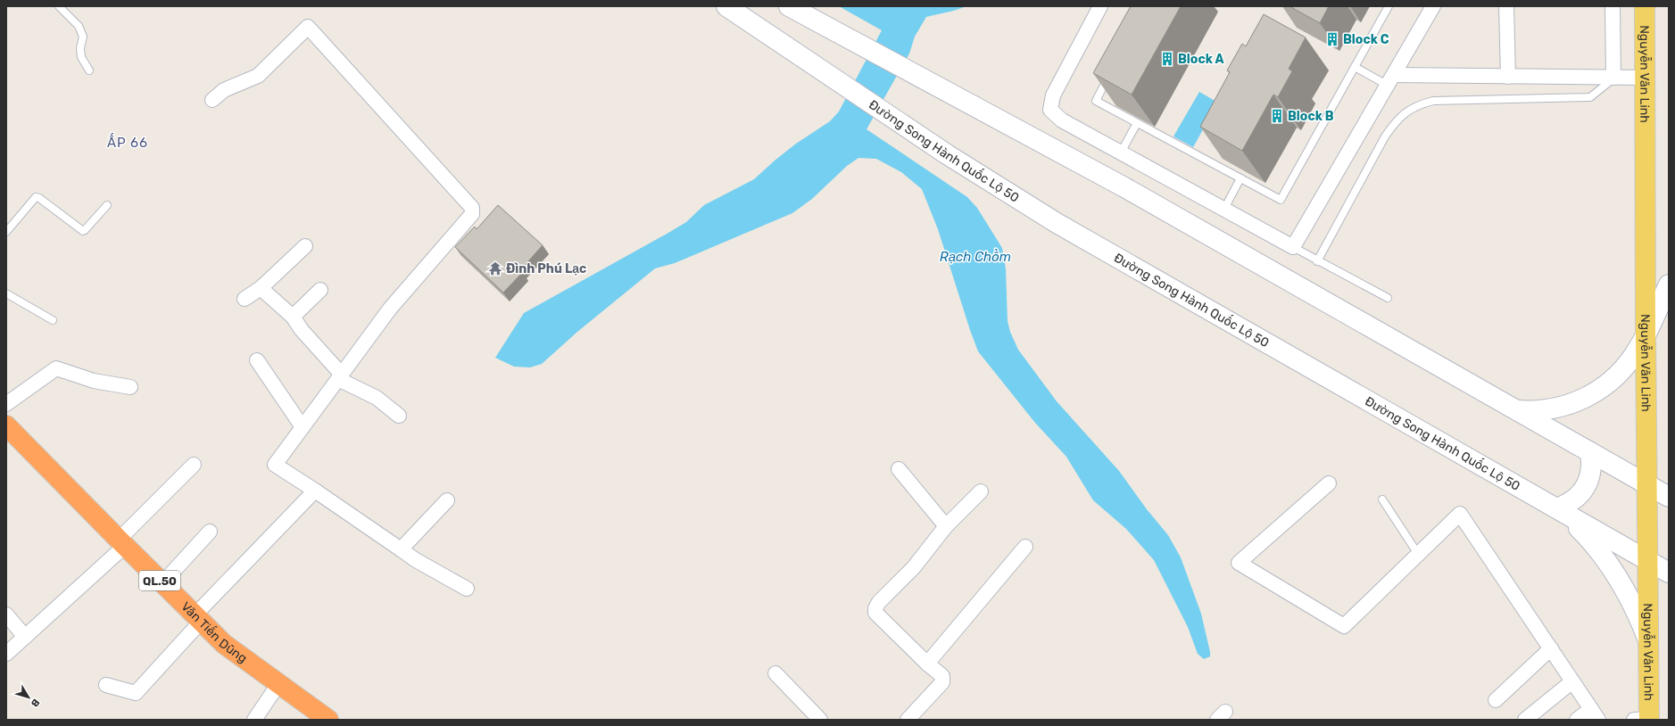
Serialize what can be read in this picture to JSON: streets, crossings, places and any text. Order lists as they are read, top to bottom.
{
  "streets": {
    "highway": ["QL.50", "Văn Tiến Dũng"],
    "main road": ["Nguyễn Văn Linh", "Đường Song Hành Quốc Lộ 50"]
  },
  "crossings": [
    ["Nguyễn Văn Linh", "Đường Song Hành Quốc Lộ 50"]
  ],
  "districts": ["ẤP 66"],
  "water": ["Rạch Chồm"],
  "places": {
    "building": ["Block C", "Block A", "Block B"],
    "temple": ["Đình Phú Lạc"]
  },
  "north": "bottom right"
}
